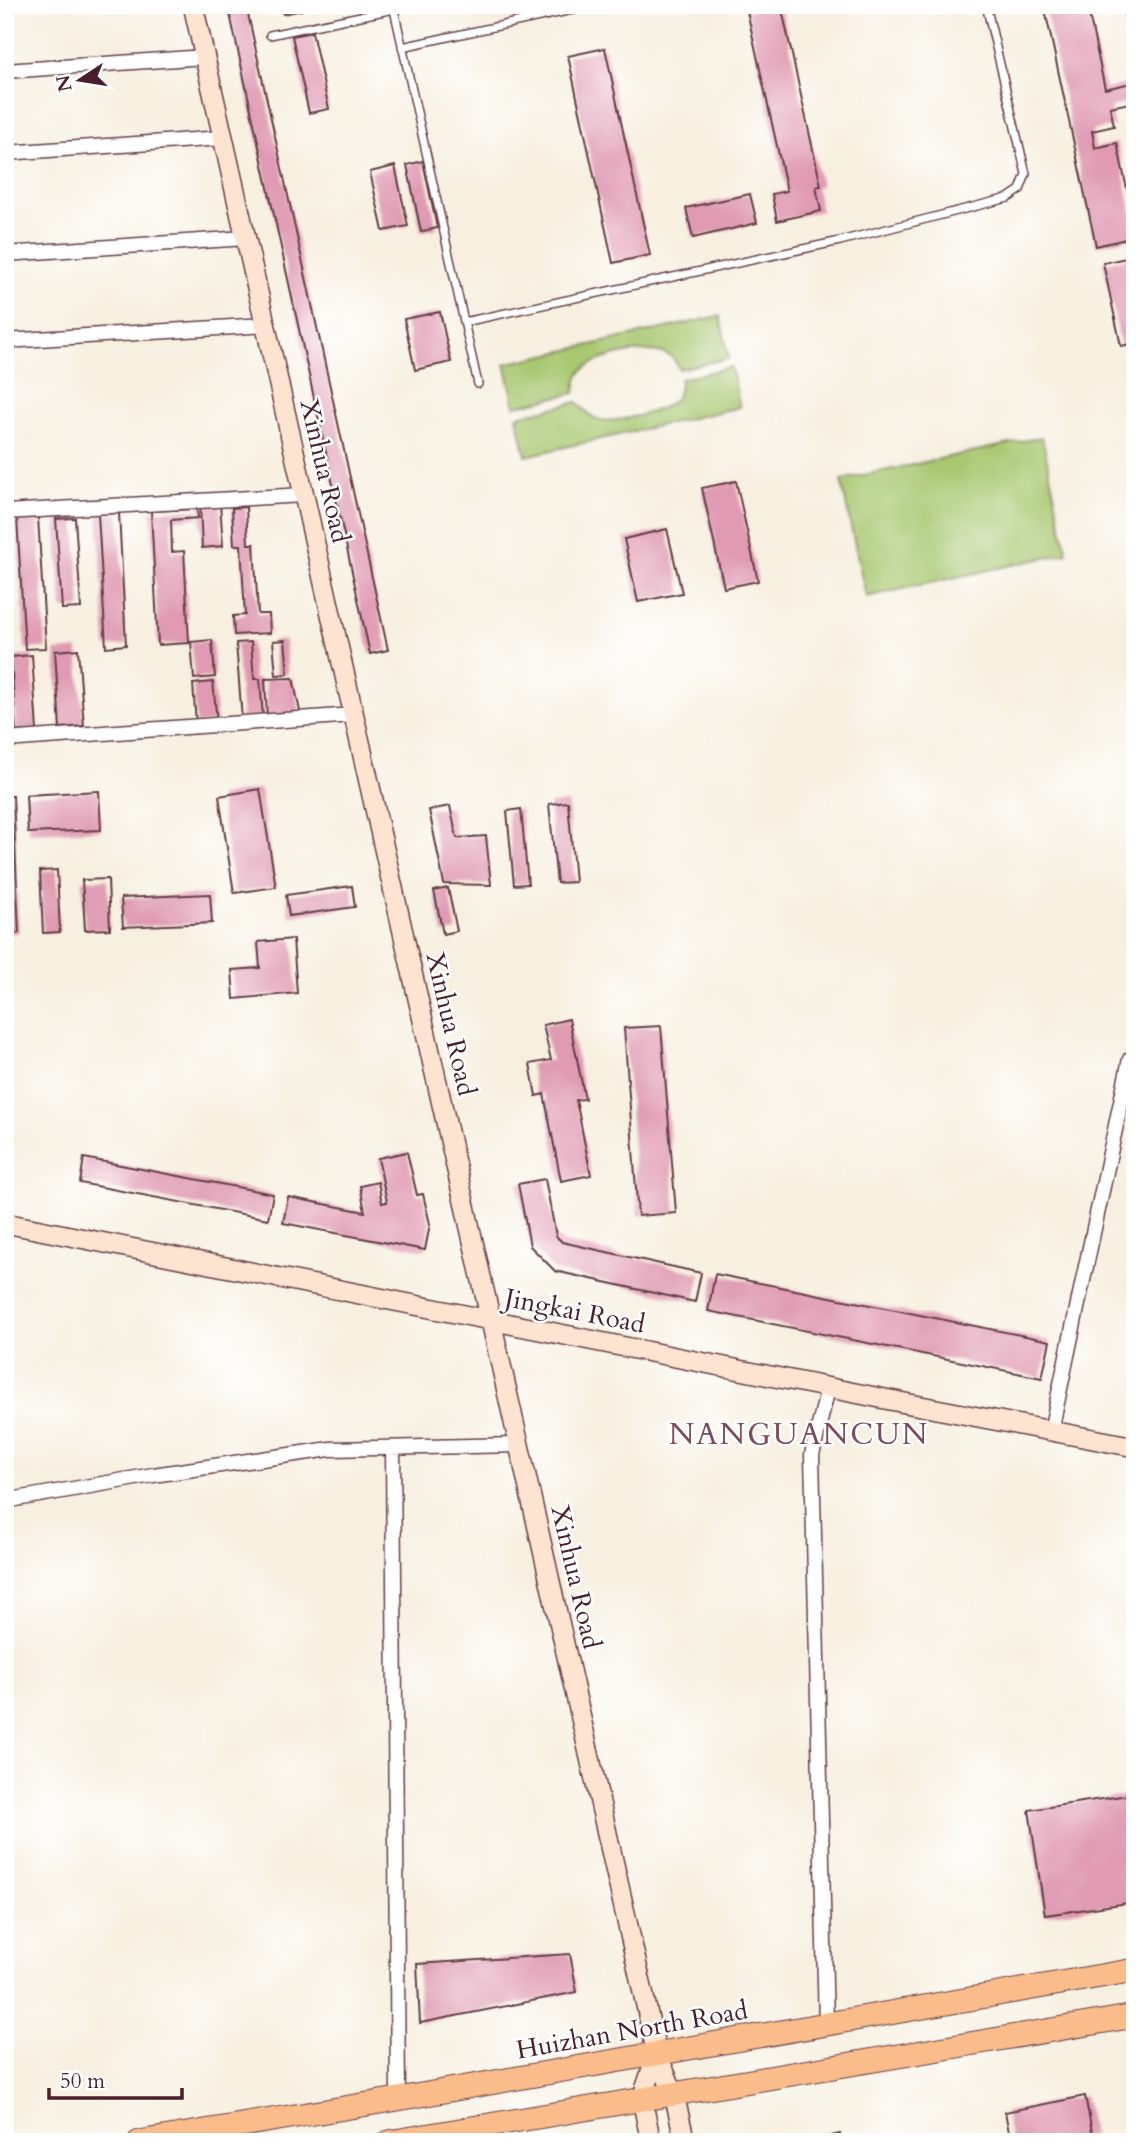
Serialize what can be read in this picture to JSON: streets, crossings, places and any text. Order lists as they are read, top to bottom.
{
  "streets": {
    "main road": ["Xinhua Road", "Jingkai Road", "Huizhan North Road"]
  },
  "crossings": [
    ["Xinhua Road", "Jingkai Road"],
    ["Xinhua Road", "Huizhan North Road"]
  ],
  "districts": ["NANGUANCUN"],
  "scale_bar": "50 m",
  "north": "left"
}
